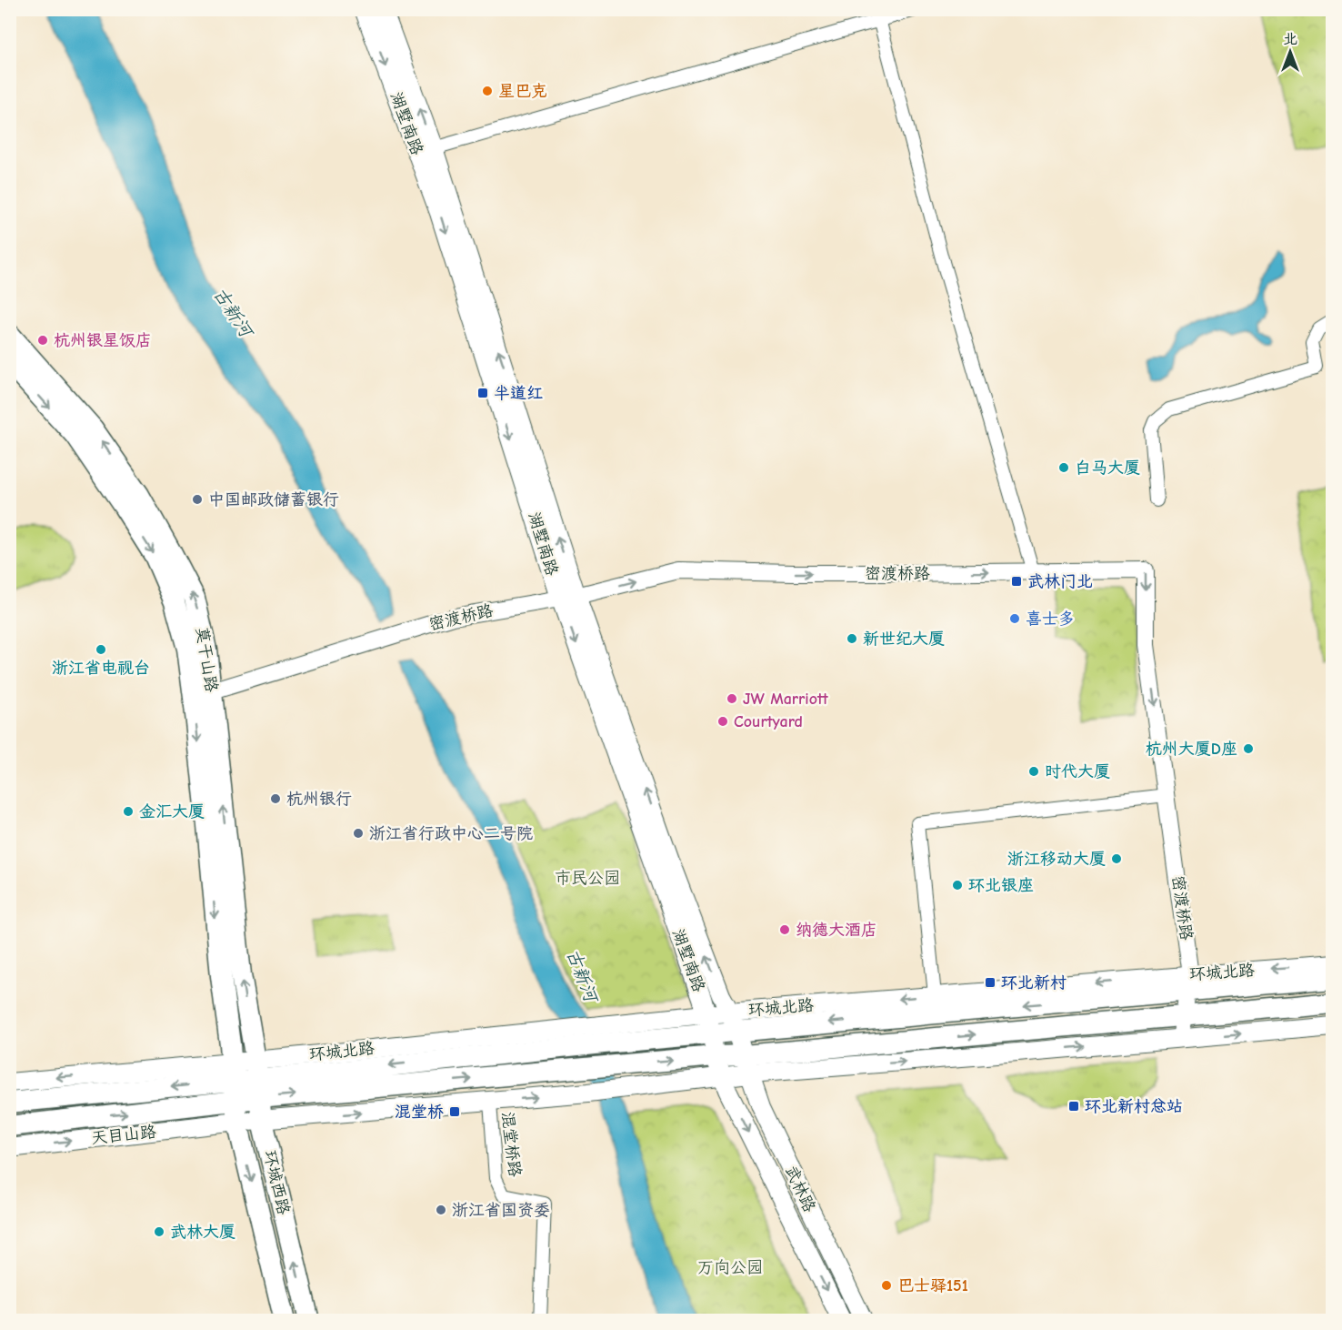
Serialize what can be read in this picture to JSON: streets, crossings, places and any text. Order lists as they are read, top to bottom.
{
  "streets": {
    "main road": [
      "湖墅南路",
      "莫干山路",
      "环城北路",
      "天目山路",
      "环城西路",
      "武林路"
    ],
    "street": ["密渡桥路", "混堂桥路"]
  },
  "crossings": [
    ["湖墅南路", "密渡桥路"],
    ["湖墅南路", "环城北路"],
    ["湖墅南路", "武林路"],
    ["密渡桥路", "莫干山路"],
    ["密渡桥路", "环城北路"],
    ["莫干山路", "环城北路"],
    ["莫干山路", "天目山路"],
    ["莫干山路", "环城西路"],
    ["环城北路", "天目山路"],
    ["环城北路", "混堂桥路"],
    ["环城北路", "环城西路"],
    ["环城北路", "武林路"],
    ["天目山路", "环城西路"]
  ],
  "water": ["古新河"],
  "parks": ["市民公园", "万向公园"],
  "places": {
    "other": [
      "星巴克",
      "杭州银星饭店",
      "白马大厦",
      "中国邮政储蓄银行",
      "喜士多",
      "新世纪大厦",
      "浙江省电视台",
      "JW Marriott",
      "Courtyard",
      "杭州大厦D座",
      "时代大厦",
      "杭州银行",
      "金汇大厦",
      "浙江省行政中心二号院",
      "浙江移动大厦",
      "环北银座",
      "纳德大酒店",
      "浙江省国资委",
      "武林大厦",
      "巴士驿151"
    ],
    "transit": [
      "半道红",
      "武林门北",
      "环北新村",
      "环北新村总站",
      "混堂桥"
    ]
  },
  "north": "top"
}
